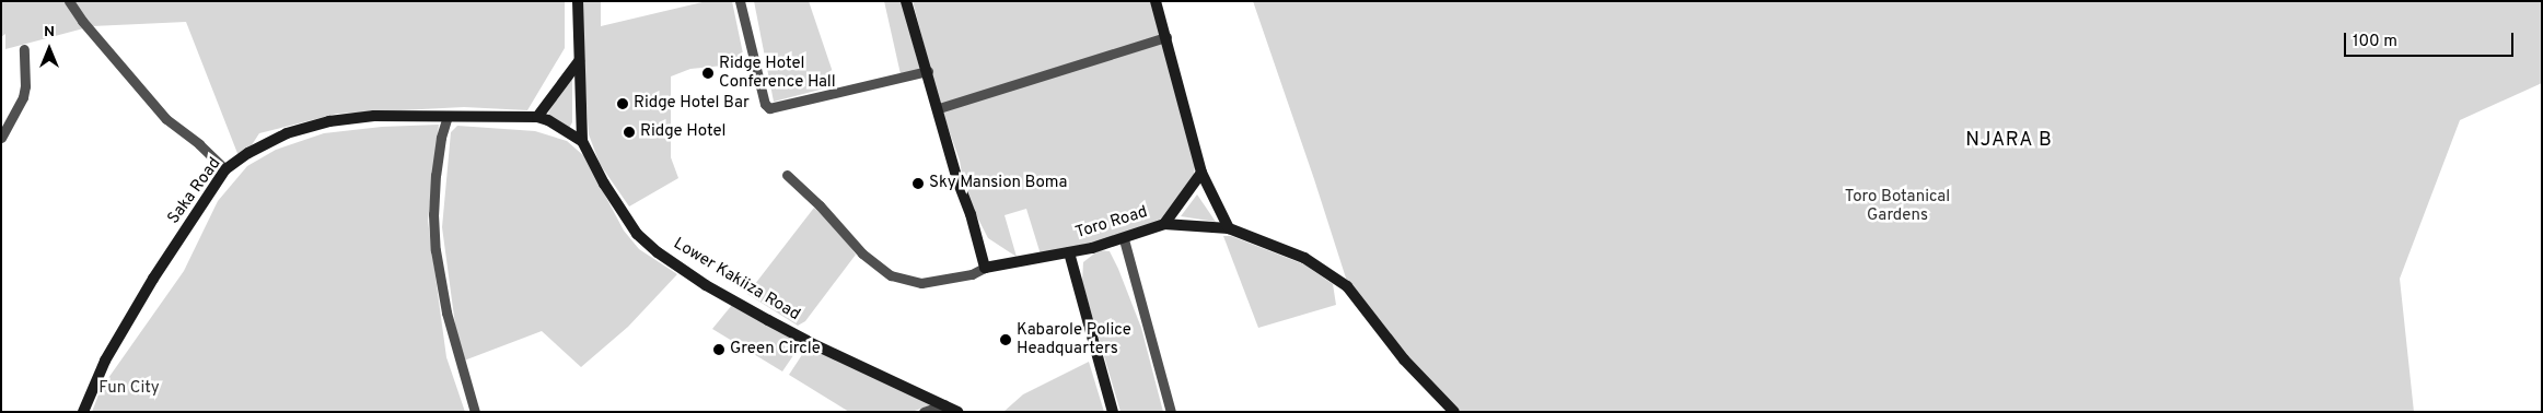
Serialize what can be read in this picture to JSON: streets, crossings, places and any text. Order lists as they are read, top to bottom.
{
  "streets": {
    "main road": ["Saka Road", "Toro Road", "Lower Kakiiza Road"]
  },
  "crossings": [
    ["Saka Road", "Lower Kakiiza Road"]
  ],
  "districts": ["NJARA B"],
  "parks": ["Toro Botanical Gardens", "Fun City"],
  "places": [
    "Ridge Hotel Conference Hall",
    "Ridge Hotel Bar",
    "Ridge Hotel",
    "Sky Mansion Boma",
    "Kabarole Police Headquarters",
    "Green Circle"
  ],
  "scale_bar": "100 m",
  "north": "top"
}
